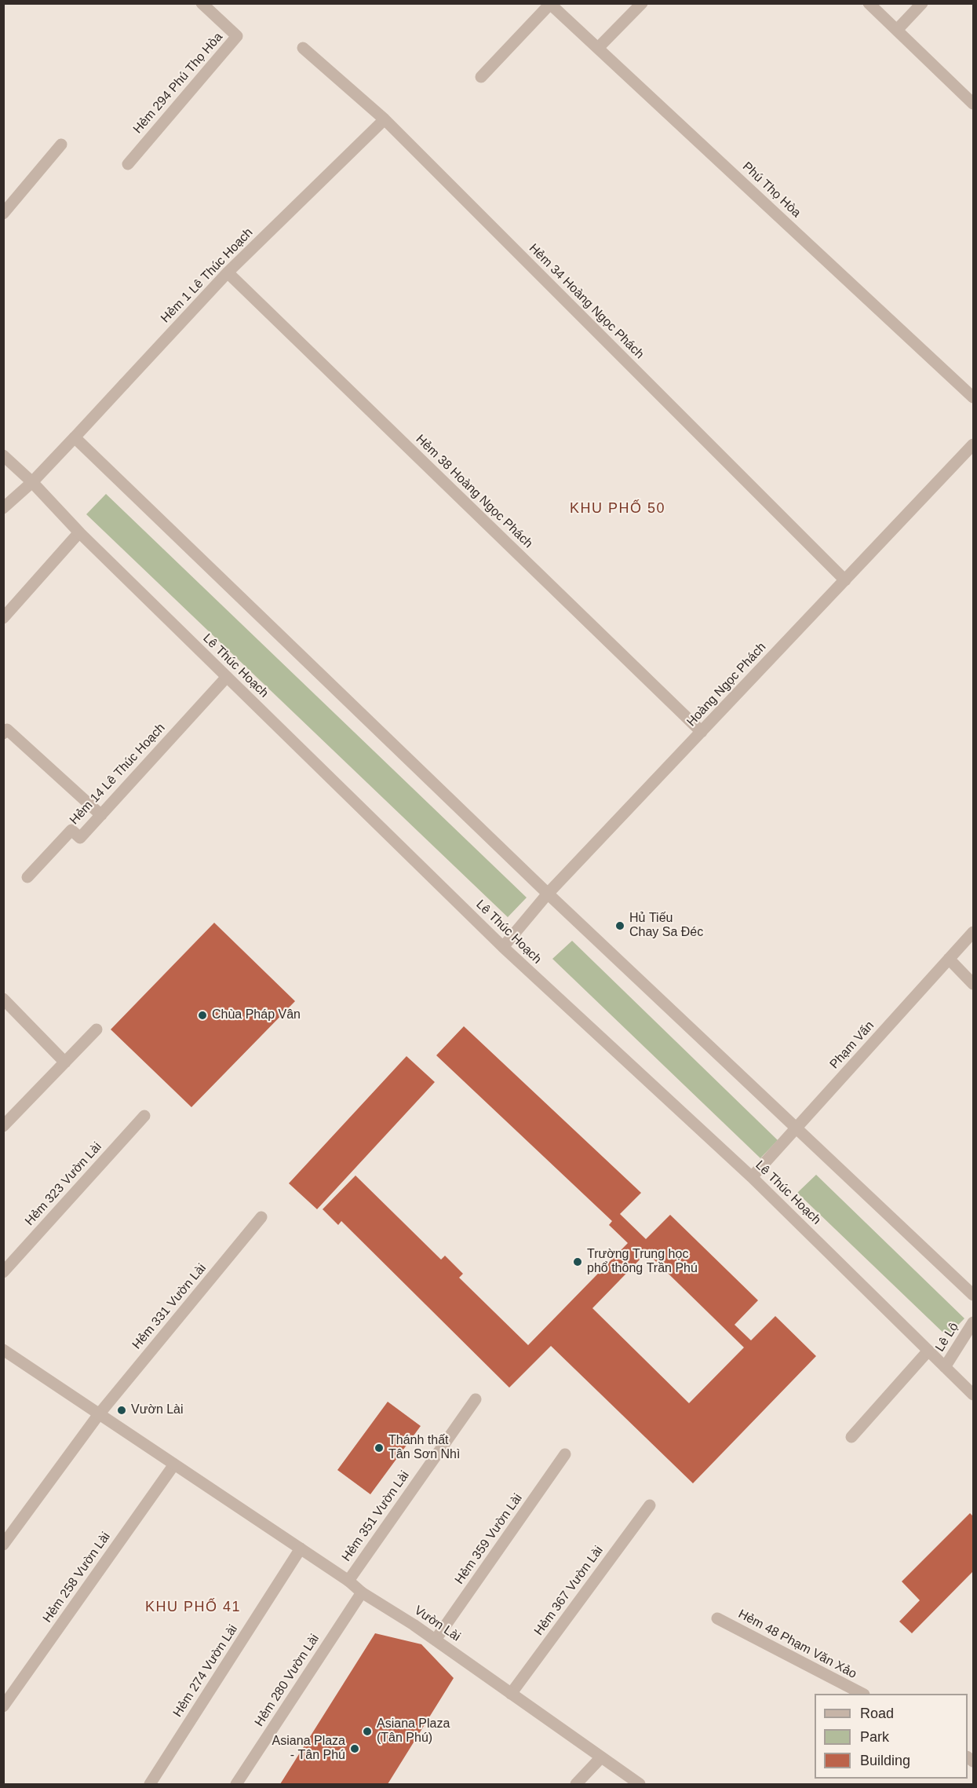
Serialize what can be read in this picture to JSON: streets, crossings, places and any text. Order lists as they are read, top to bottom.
{
  "streets": {
    "street": [
      "Hẻm 294 Phú Thọ Hòa",
      "Phú Thọ Hòa",
      "Hẻm 1 Lê Thúc Hoạch",
      "Hẻm 34 Hoàng Ngọc Phách",
      "Hẻm 38 Hoàng Ngọc Phách",
      "Lê Thúc Hoạch",
      "Hoàng Ngọc Phách",
      "Hẻm 14 Lê Thúc Hoạch",
      "Phạm Vấn",
      "Hẻm 323 Vườn Lài",
      "Hẻm 331 Vườn Lài",
      "Lê Lộ",
      "Hẻm 351 Vườn Lài",
      "Hẻm 359 Vườn Lài",
      "Hẻm 258 Vườn Lài",
      "Hẻm 367 Vườn Lài",
      "Vườn Lài",
      "Hẻm 48 Phạm Văn Xảo",
      "Hẻm 274 Vườn Lài",
      "Hẻm 280 Vườn Lài"
    ]
  },
  "crossings": [
    ["Hẻm 1 Lê Thúc Hoạch", "Hẻm 34 Hoàng Ngọc Phách"],
    ["Hẻm 1 Lê Thúc Hoạch", "Hẻm 38 Hoàng Ngọc Phách"],
    ["Hẻm 1 Lê Thúc Hoạch", "Lê Thúc Hoạch"],
    ["Hẻm 34 Hoàng Ngọc Phách", "Hoàng Ngọc Phách"],
    ["Hẻm 38 Hoàng Ngọc Phách", "Hoàng Ngọc Phách"],
    ["Lê Thúc Hoạch", "Hoàng Ngọc Phách"],
    ["Lê Thúc Hoạch", "Hẻm 14 Lê Thúc Hoạch"],
    ["Lê Thúc Hoạch", "Phạm Vấn"],
    ["Lê Thúc Hoạch", "Lê Lộ"],
    ["Hẻm 331 Vườn Lài", "Vườn Lài"],
    ["Hẻm 351 Vườn Lài", "Vườn Lài"],
    ["Hẻm 359 Vườn Lài", "Vườn Lài"],
    ["Hẻm 258 Vườn Lài", "Vườn Lài"],
    ["Hẻm 367 Vườn Lài", "Vườn Lài"],
    ["Vườn Lài", "Hẻm 274 Vườn Lài"],
    ["Vườn Lài", "Hẻm 280 Vườn Lài"]
  ],
  "districts": ["KHU PHỐ 50", "KHU PHỐ 41"],
  "places": [
    "Hủ Tiếu Chay Sa Đéc",
    "Chùa Pháp Vân",
    "Trường Trung học phổ thông Trần Phú",
    "Vườn Lài",
    "Thánh thất Tân Sơn Nhì",
    "Asiana Plaza (Tân Phú)",
    "Asiana Plaza - Tân Phú"
  ],
  "legend": ["Road", "Park", "Building"]
}
